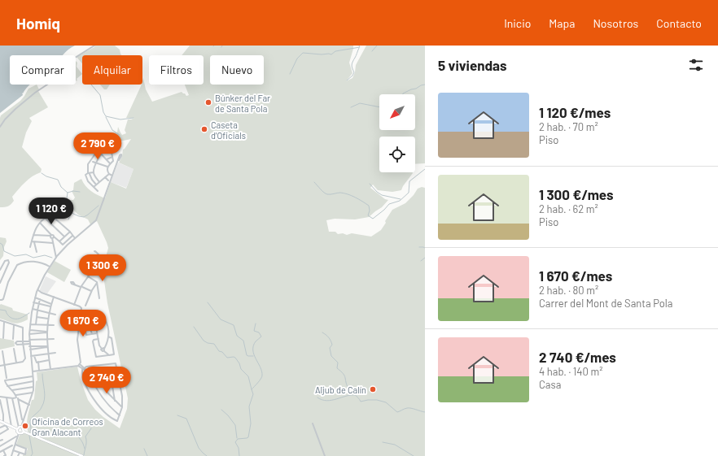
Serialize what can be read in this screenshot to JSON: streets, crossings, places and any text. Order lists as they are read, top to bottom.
{
  "places": [
    "Búnker del Far de Santa Pola",
    "Caseta d'Oficials",
    "Aljub de Calín",
    "Oficina de Correos Gran Alacant"
  ],
  "north": "bottom left",
  "page": {
    "header": "Homiq",
    "nav": [
      "Inicio",
      "Mapa",
      "Nosotros",
      "Contacto"
    ],
    "heading": "5 viviendas",
    "chip": [
      "Comprar",
      "Alquilar",
      "Filtros",
      "Nuevo"
    ],
    "list": [
      {
        "name": "1 120 €/mes",
        "note": "2 hab. · 70 m² · Piso"
      },
      {
        "name": "1 300 €/mes",
        "note": "2 hab. · 62 m² · Piso"
      },
      {
        "name": "1 670 €/mes",
        "note": "2 hab. · 80 m² · Carrer del Mont de Santa Pola"
      },
      {
        "name": "2 740 €/mes",
        "note": "4 hab. · 140 m² · Casa"
      }
    ],
    "price": [
      "2 790 €",
      "1 120 €",
      "1 300 €",
      "1 670 €",
      "2 740 €"
    ]
  }
}
